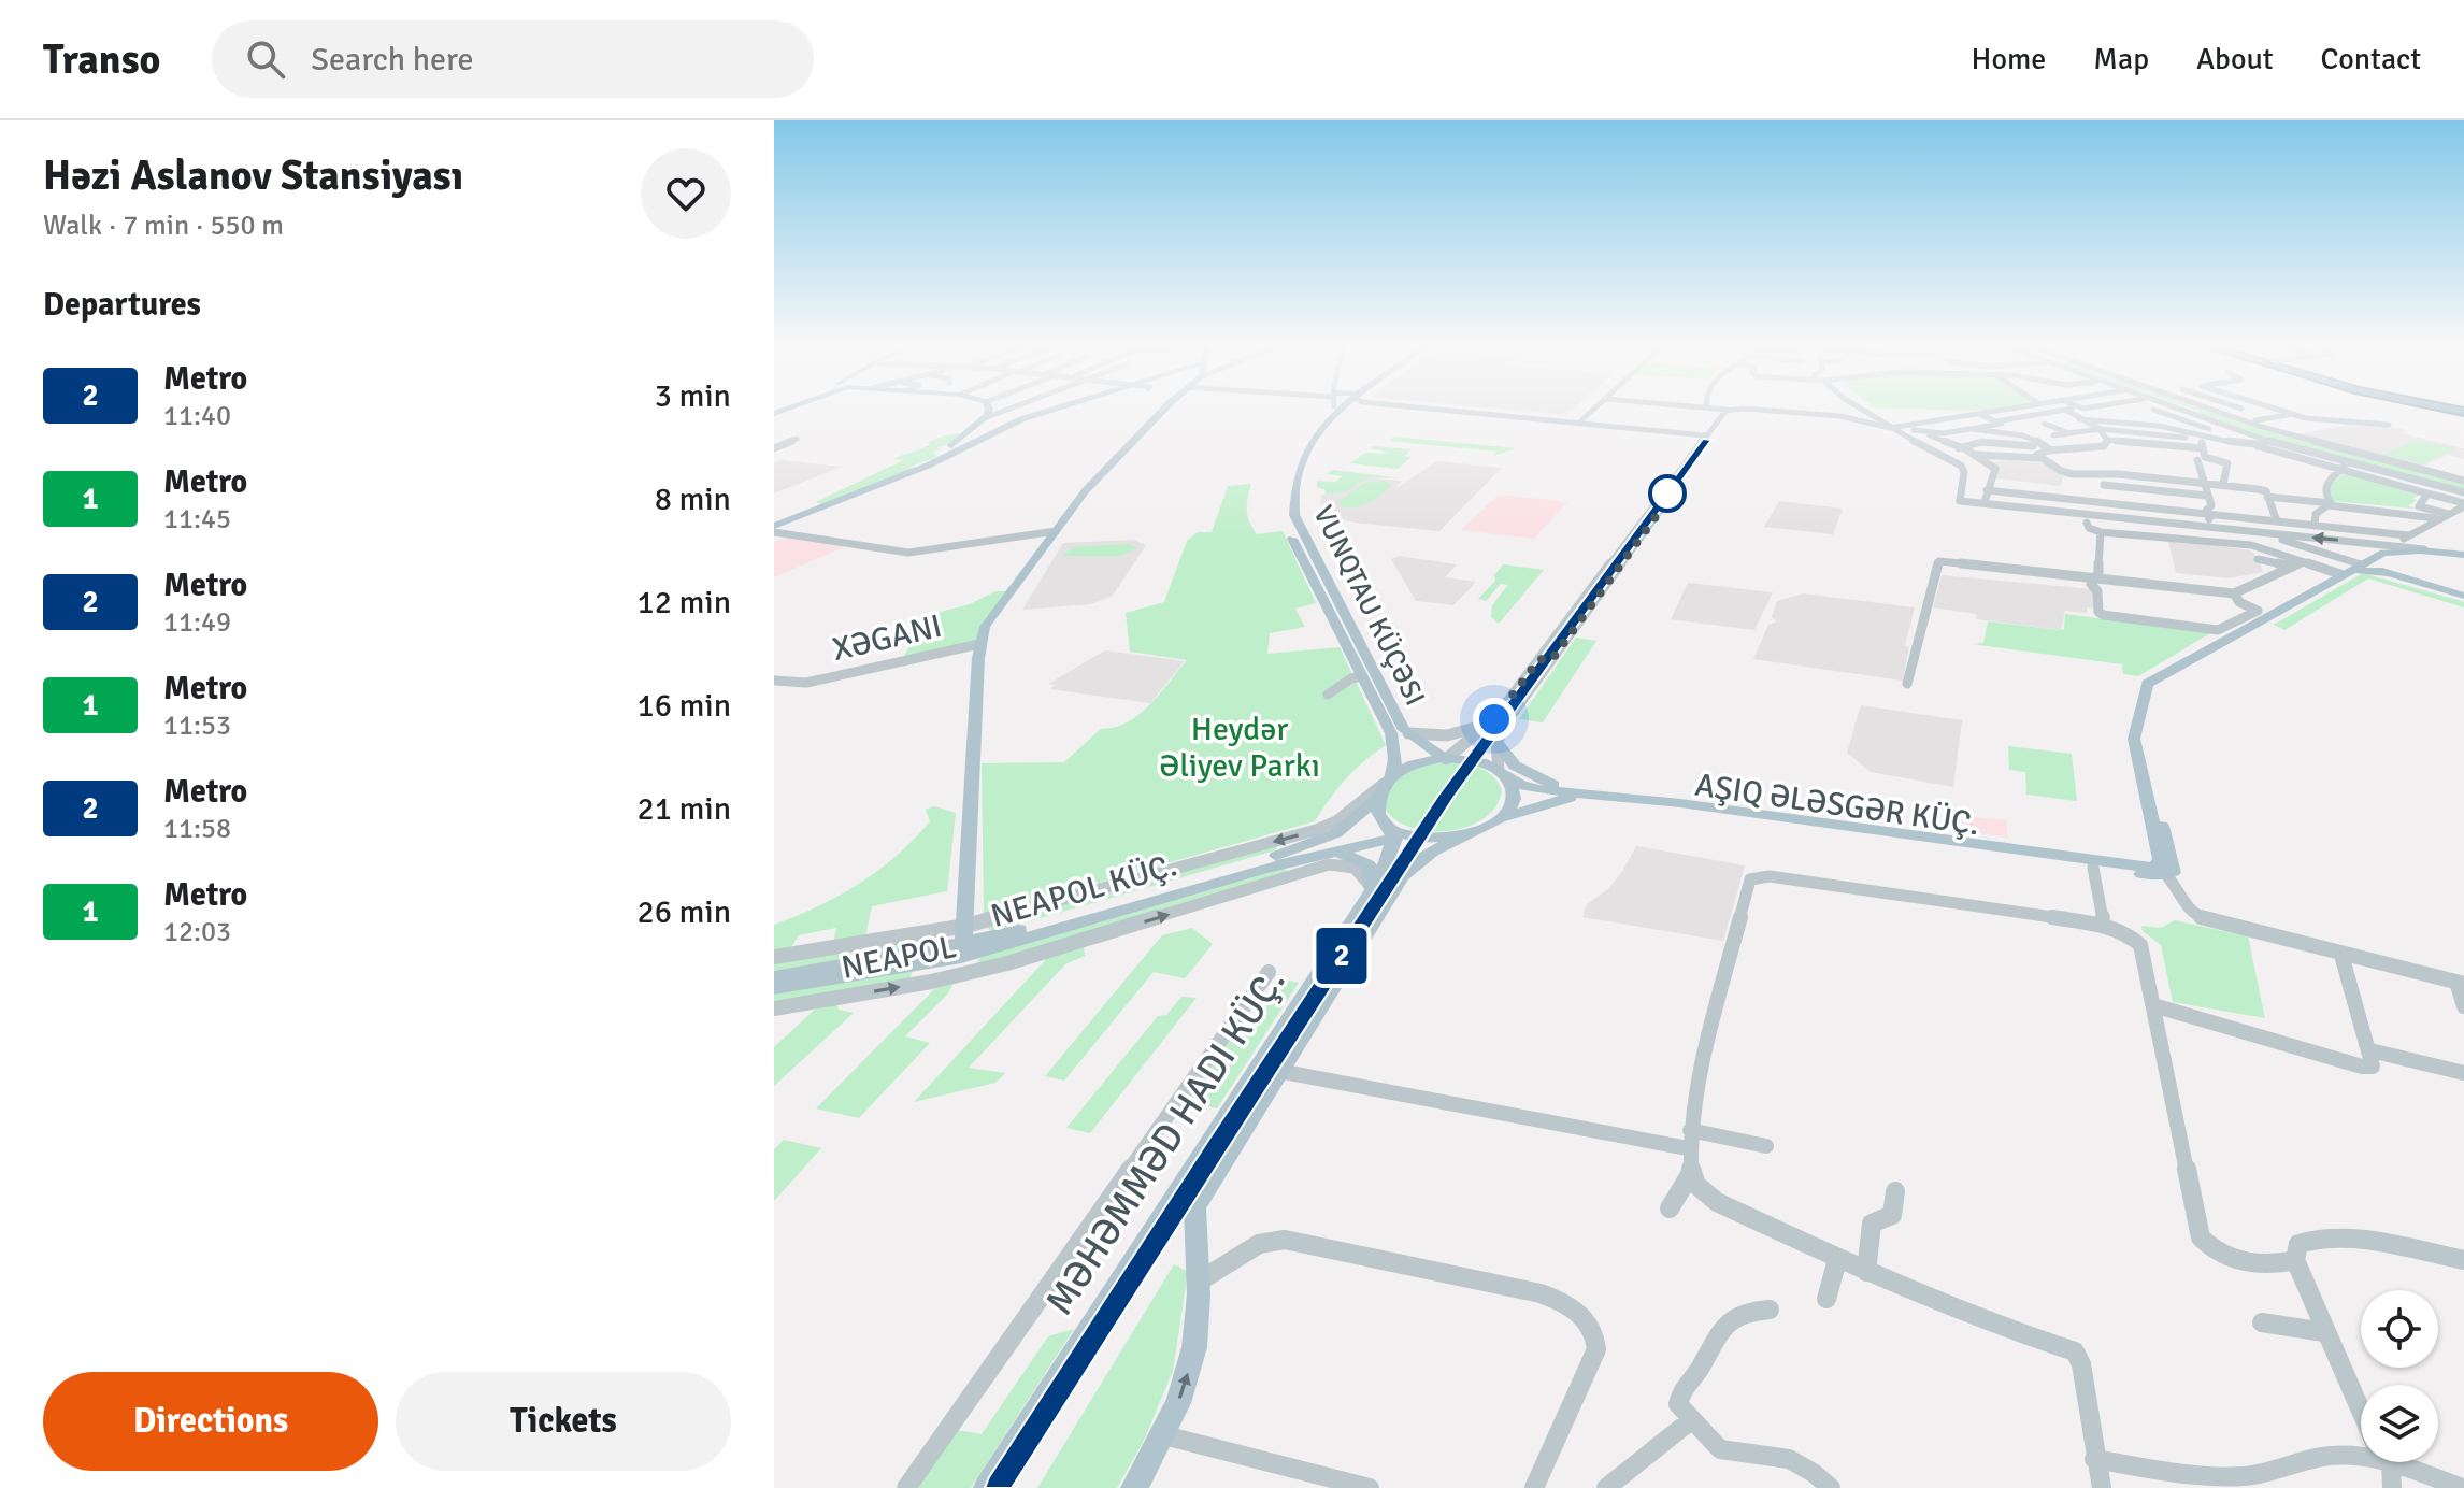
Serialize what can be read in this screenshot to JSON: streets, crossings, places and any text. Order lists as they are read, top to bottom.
{
  "streets": {
    "main road": ["VUNQTAU KÜÇƏSI", "NEAPOL KÜÇ.", "MƏHƏMMƏD HADI KÜÇ."],
    "street": ["XƏGANI", "NEAPOL"]
  },
  "crossings": [
    ["NEAPOL KÜÇ.", "NEAPOL"],
    ["NEAPOL KÜÇ.", "MƏHƏMMƏD HADI KÜÇ."]
  ],
  "parks": ["Heydər Əliyev Parkı"],
  "lines": ["metro line 2"],
  "page": {
    "header": "Transo",
    "search": "Search here",
    "nav": [
      "Home",
      "Map",
      "About",
      "Contact"
    ],
    "heading": [
      ["Həzi Aslanov Stansiyası", "Walk · 7 min · 550 m"],
      "Departures"
    ],
    "on_map": "2",
    "list": [
      {
        "mark": "2",
        "name": "Metro",
        "note": "11:40",
        "value": "3 min"
      },
      {
        "mark": "1",
        "name": "Metro",
        "note": "11:45",
        "value": "8 min"
      },
      {
        "mark": "2",
        "name": "Metro",
        "note": "11:49",
        "value": "12 min"
      },
      {
        "mark": "1",
        "name": "Metro",
        "note": "11:53",
        "value": "16 min"
      },
      {
        "mark": "2",
        "name": "Metro",
        "note": "11:58",
        "value": "21 min"
      },
      {
        "mark": "1",
        "name": "Metro",
        "note": "12:03",
        "value": "26 min"
      }
    ],
    "buttons": ["Directions", "Tickets"]
  }
}
